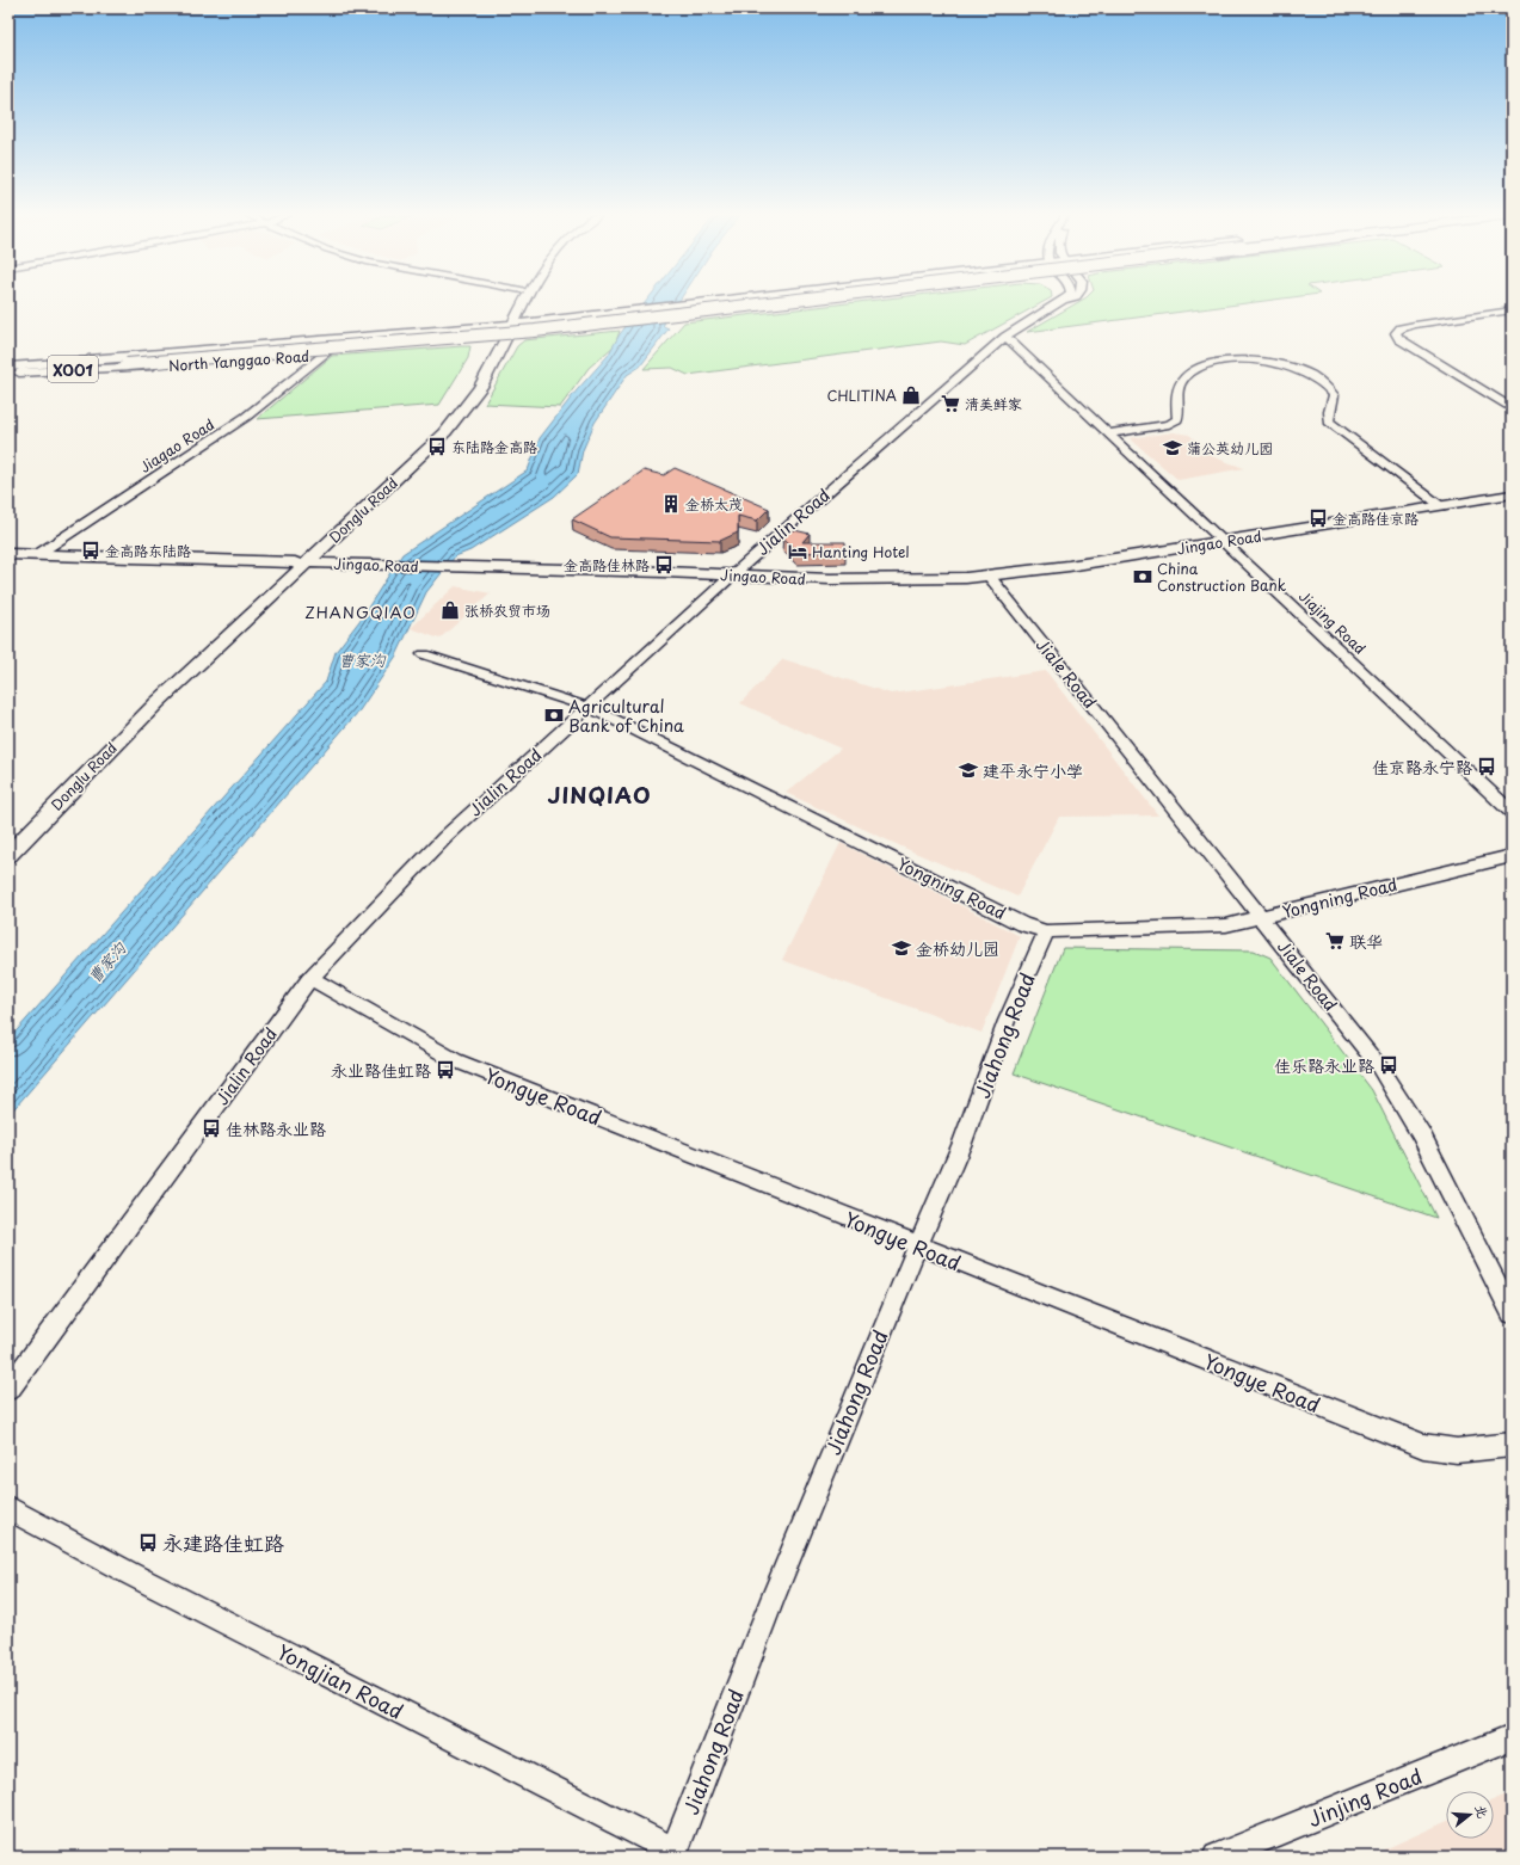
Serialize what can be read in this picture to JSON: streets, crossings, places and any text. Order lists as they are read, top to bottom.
{
  "streets": {
    "highway": ["North Yanggao Road", "X001"],
    "main road": ["Donglu Road", "Jingao Road"],
    "street": [
      "Jiagao Road",
      "Jialin Road",
      "Jiajing Road",
      "Jiale Road",
      "Yongning Road",
      "Jiahong Road",
      "Yongye Road",
      "Yongjian Road",
      "Jinjing Road"
    ]
  },
  "crossings": [
    ["North Yanggao Road", "Jiagao Road"],
    ["North Yanggao Road", "Donglu Road"],
    ["Jiagao Road", "Jingao Road"],
    ["Donglu Road", "Jingao Road"],
    ["Jialin Road", "Jingao Road"],
    ["Jialin Road", "Jiajing Road"],
    ["Jialin Road", "Yongning Road"],
    ["Jialin Road", "Yongye Road"],
    ["Jingao Road", "Jiajing Road"],
    ["Jingao Road", "Jiale Road"],
    ["Jiale Road", "Yongning Road"],
    ["Yongning Road", "Jiahong Road"],
    ["Jiahong Road", "Yongye Road"],
    ["Jiahong Road", "Yongjian Road"]
  ],
  "districts": ["ZHANGQIAO", "JINQIAO"],
  "water": ["曹家沟"],
  "places": {
    "shop": ["CHLITINA", "张桥农贸市场"],
    "supermarket": ["清美鲜家", "联华"],
    "bus stop": [
      "东陆路金高路",
      "金高路佳京路",
      "金高路东陆路",
      "金高路佳林路",
      "佳京路永宁路",
      "佳乐路永业路",
      "永业路佳虹路",
      "佳林路永业路",
      "永建路佳虹路"
    ],
    "school or university": ["蒲公英幼儿园", "建平永宁小学", "金桥幼儿园"],
    "building": ["金桥太茂"],
    "hotel": ["Hanting Hotel"],
    "bank": ["China Construction Bank", "Agricultural Bank of China"]
  },
  "north": "right"
}
